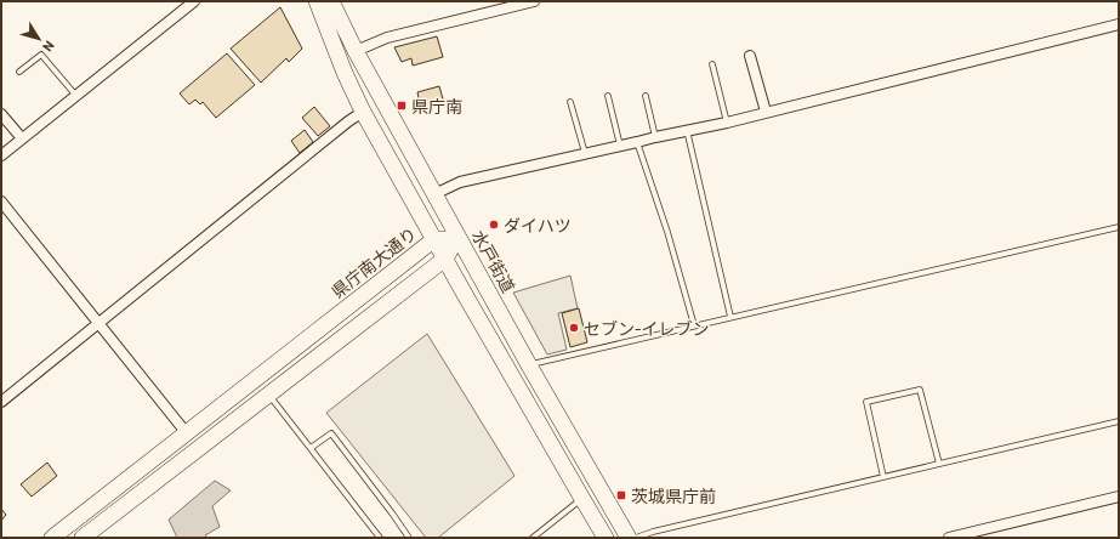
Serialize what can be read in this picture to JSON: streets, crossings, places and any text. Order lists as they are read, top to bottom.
{
  "streets": {
    "main road": ["水戸街道", "県庁南大通り"]
  },
  "crossings": [
    ["水戸街道", "県庁南大通り"]
  ],
  "places": {
    "transit": ["県庁南", "茨城県庁前"],
    "other": ["ダイハツ", "セブン-イレブン"]
  },
  "north": "bottom right"
}
